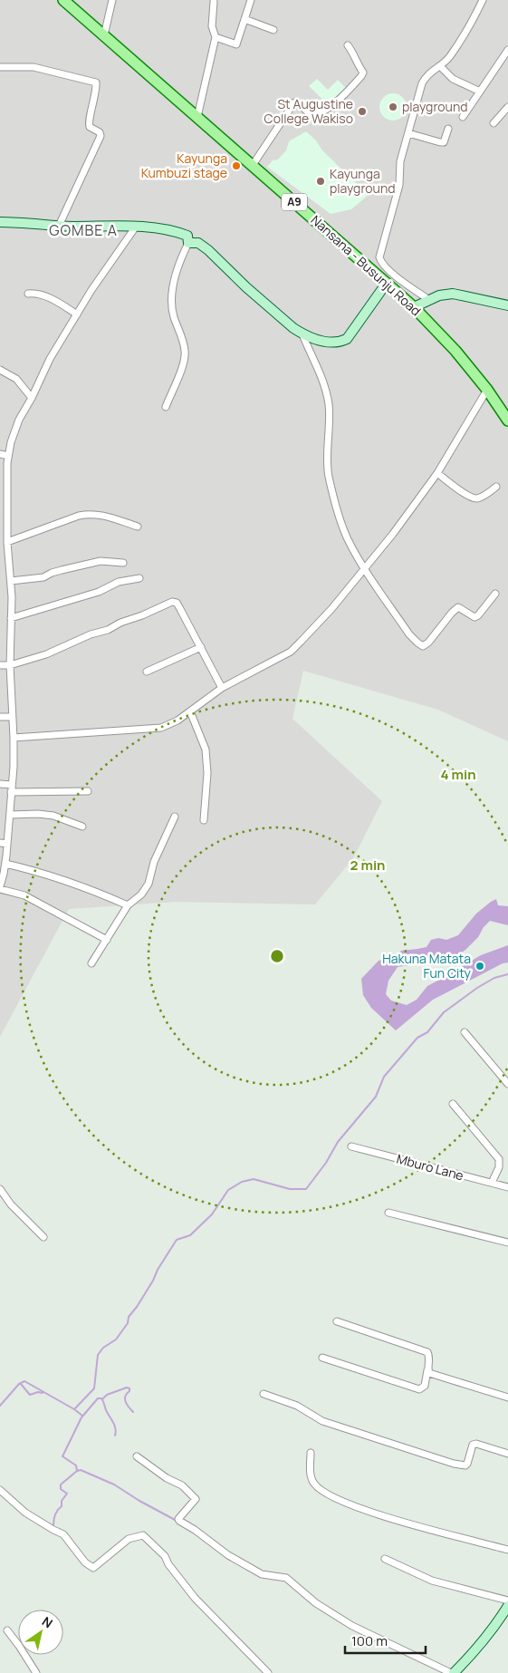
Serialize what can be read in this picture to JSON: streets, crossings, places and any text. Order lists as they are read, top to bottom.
{
  "streets": {
    "main road": ["A9", "Nansana - Busunju Road"],
    "street": ["Mburo Lane"]
  },
  "districts": ["GOMBE A"],
  "places": [
    "playground",
    "St Augustine College Wakiso",
    "Kayunga Kumbuzi stage",
    "Kayunga playground",
    "Hakuna Matata Fun City"
  ],
  "scale_bar": "100 m",
  "north": "top right",
  "rings": ["4 min", "2 min"]
}
